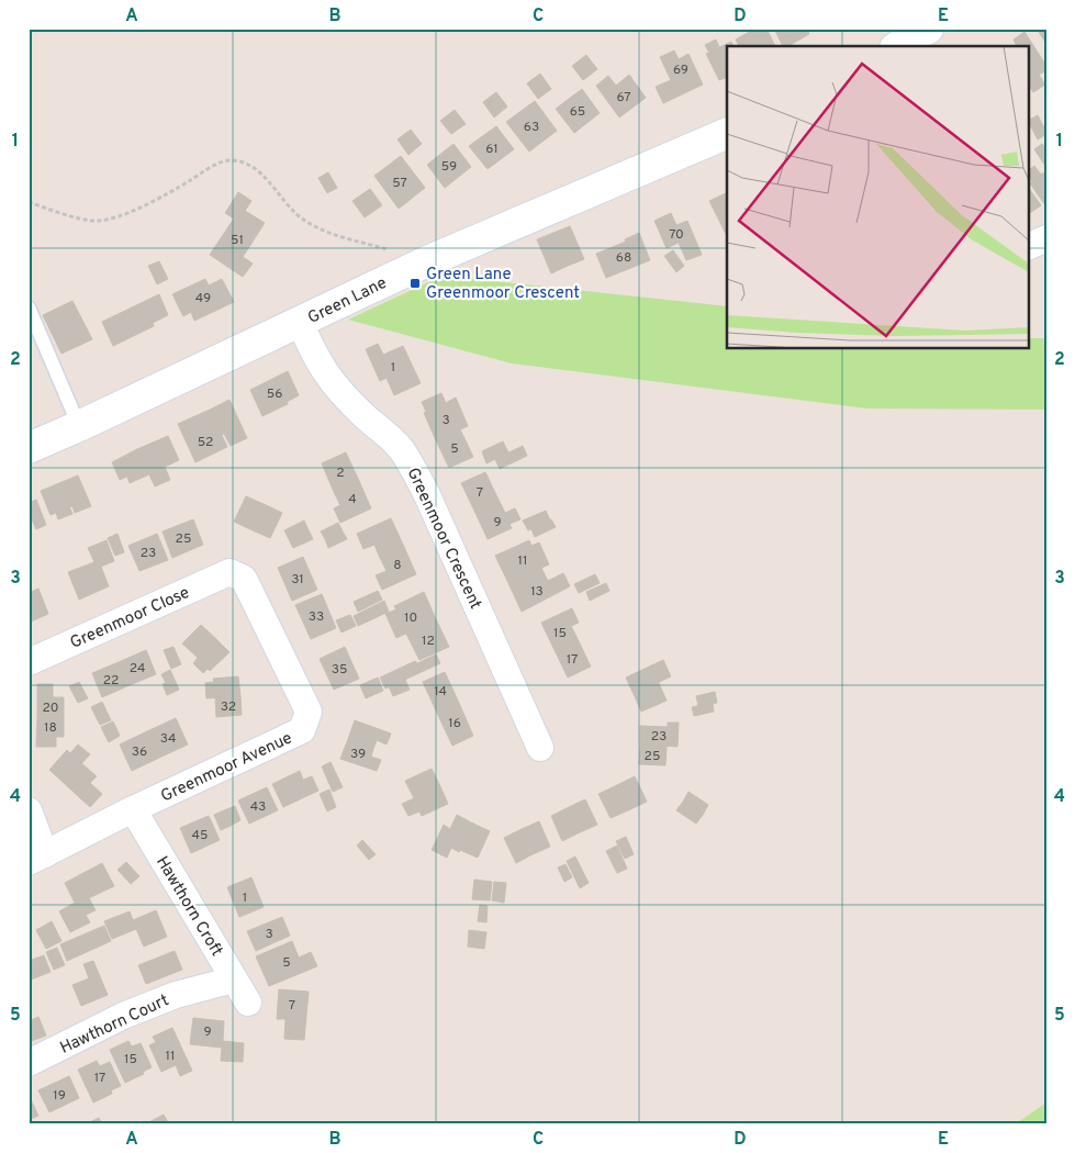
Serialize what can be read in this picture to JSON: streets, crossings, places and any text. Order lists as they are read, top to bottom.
{
  "streets": {
    "main road": ["Green Lane"],
    "street": [
      "Greenmoor Crescent",
      "Greenmoor Close",
      "Greenmoor Avenue",
      "Hawthorn Croft",
      "Hawthorn Court"
    ]
  },
  "crossings": [
    ["Green Lane", "Greenmoor Crescent"],
    ["Greenmoor Close", "Greenmoor Avenue"],
    ["Greenmoor Avenue", "Hawthorn Croft"],
    ["Hawthorn Croft", "Hawthorn Court"]
  ],
  "places": {
    "transit": ["Green Lane Greenmoor Crescent"]
  },
  "house_numbers": [
    "69",
    "67",
    "65",
    "63",
    "61",
    "59",
    "57",
    "70",
    "51",
    "68",
    "49",
    "1",
    "56",
    "3",
    "52",
    "5",
    "2",
    "7",
    "4",
    "9",
    "25",
    "23",
    "11",
    "8",
    "31",
    "13",
    "33",
    "10",
    "15",
    "12",
    "17",
    "24",
    "35",
    "22",
    "14",
    "32",
    "20",
    "16",
    "18",
    "23",
    "34",
    "36",
    "39",
    "25",
    "43",
    "45",
    "1",
    "3",
    "5",
    "7",
    "9",
    "11",
    "15",
    "17",
    "19"
  ],
  "grid": {
    "columns": [
      "A",
      "B",
      "C",
      "D",
      "E"
    ],
    "rows": [
      "1",
      "2",
      "3",
      "4",
      "5"
    ]
  }
}
